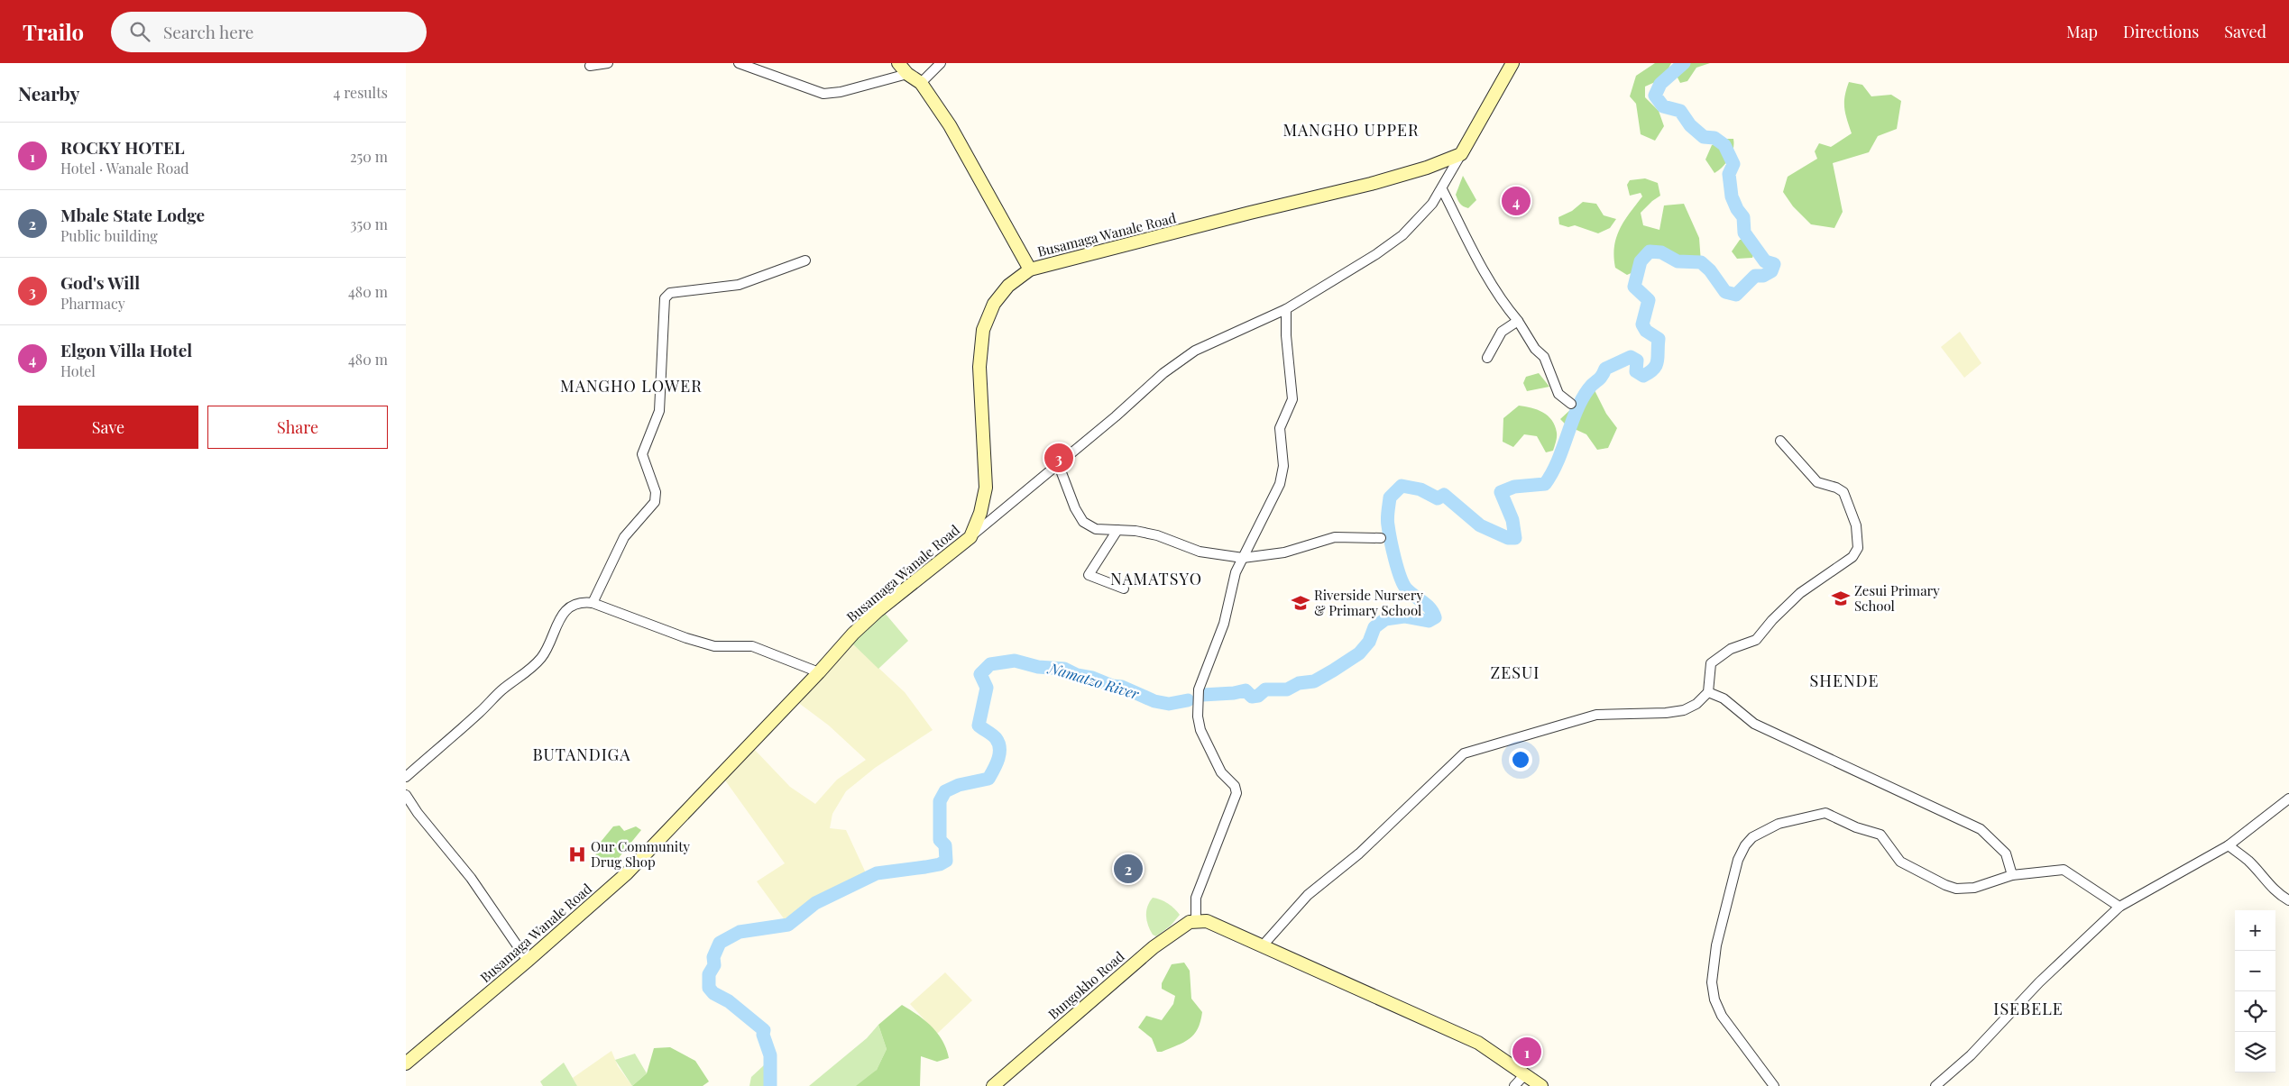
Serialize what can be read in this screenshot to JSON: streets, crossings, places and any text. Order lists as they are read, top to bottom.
{
  "streets": {
    "street": ["Busamaga Wanale Road", "Bungokho Road"]
  },
  "districts": [
    "MANGHO UPPER",
    "MANGHO LOWER",
    "NAMATSYO",
    "ZESUI",
    "SHENDE",
    "BUTANDIGA",
    "ISEBELE"
  ],
  "water": ["Namatzo River"],
  "places": {
    "school or university": ["Zesui Primary School", "Riverside Nursery & Primary School"],
    "hospital": ["Our Community Drug Shop"]
  },
  "page": {
    "header": "Trailo",
    "search": "Search here",
    "nav": ["Map", "Directions", "Saved"],
    "heading": ["Nearby", "4 results"],
    "list": [
      {
        "mark": "1",
        "name": "ROCKY HOTEL",
        "note": "Hotel · Wanale Road",
        "value": "250 m"
      },
      {
        "mark": "2",
        "name": "Mbale State Lodge",
        "note": "Public building",
        "value": "350 m"
      },
      {
        "mark": "3",
        "name": "God's Will",
        "note": "Pharmacy",
        "value": "480 m"
      },
      {
        "mark": "4",
        "name": "Elgon Villa Hotel",
        "note": "Hotel",
        "value": "480 m"
      }
    ],
    "pins": [
      "4",
      "3",
      "2",
      "1"
    ],
    "buttons": ["Save", "Share"],
    "map_buttons": ["+", "−"]
  }
}
